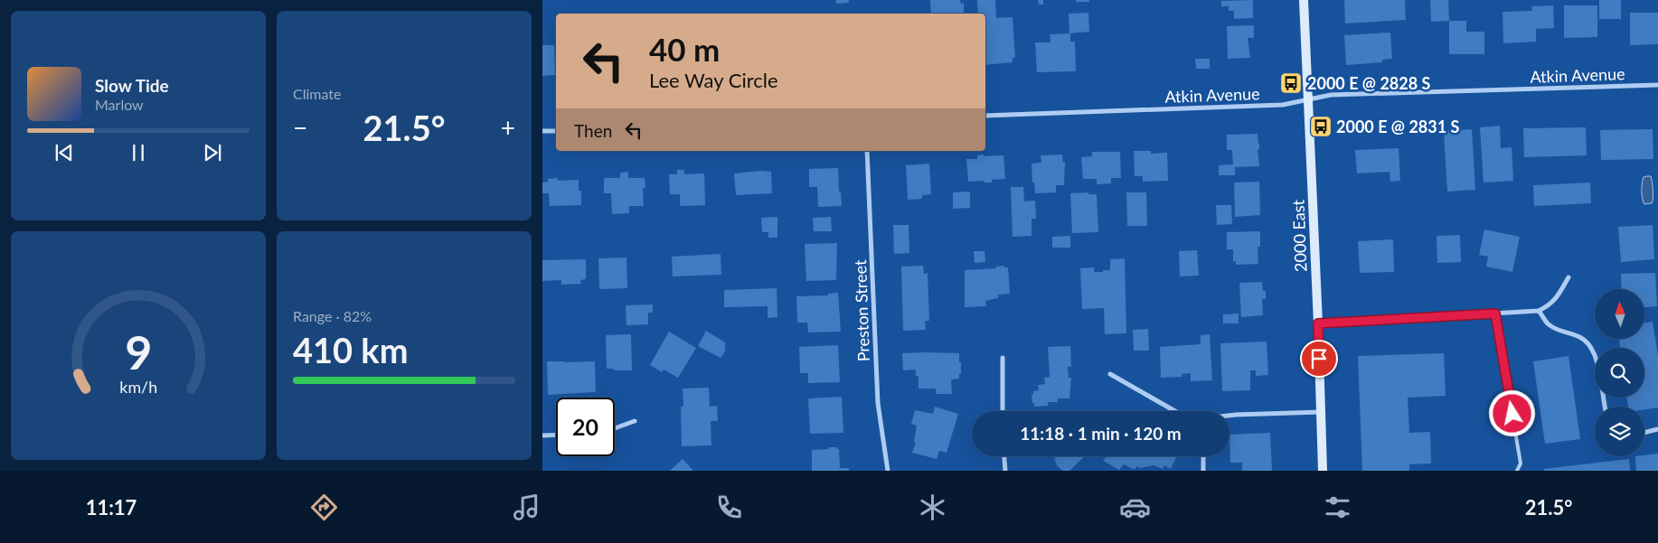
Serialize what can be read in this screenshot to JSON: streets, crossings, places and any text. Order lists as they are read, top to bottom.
{
  "streets": {
    "street": ["Atkin Avenue", "2000 East", "Preston Street"]
  },
  "crossings": [
    ["Atkin Avenue", "2000 East"]
  ],
  "places": {
    "bus stop": ["2000 E @ 2828 S", "2000 E @ 2831 S"]
  },
  "north": "top",
  "page": {
    "tile": [
      "Climate",
      ["Range · 82%", "410 km"]
    ],
    "turn": ["40 m", "Lee Way Circle"],
    "song": ["Slow Tide", "Marlow"],
    "then": "Then",
    "heat": ["−", "21.5°", "+"],
    "limit": "20",
    "trip": "11:18 · 1 min · 120 m",
    "tabs": ["11:17", "21.5°"],
    "gauge": ["9", "km/h"]
  }
}
